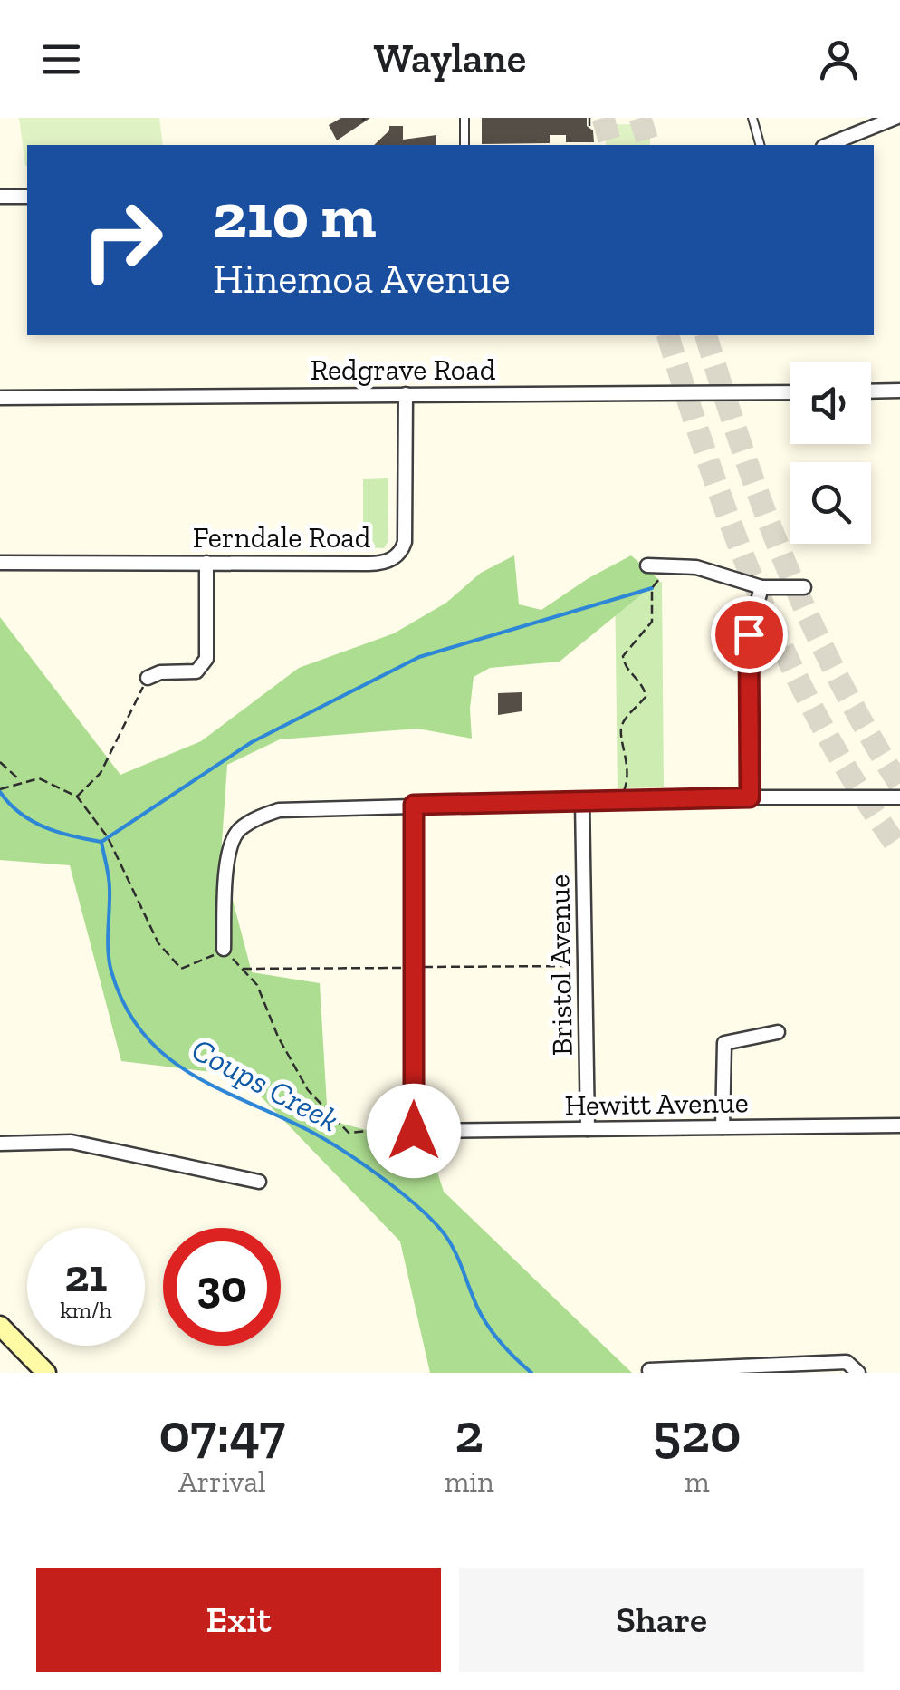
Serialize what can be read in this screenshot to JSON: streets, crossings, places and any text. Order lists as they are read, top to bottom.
{
  "streets": {
    "street": [
      "Redgrave Road",
      "Ferndale Road",
      "Bristol Avenue",
      "Hewitt Avenue"
    ]
  },
  "crossings": [
    ["Redgrave Road", "Ferndale Road"],
    ["Bristol Avenue", "Hewitt Avenue"]
  ],
  "water": ["Coups Creek"],
  "page": {
    "header": "Waylane",
    "turn": ["210 m", "Hinemoa Avenue"],
    "speed": "21 km/h",
    "limit": "30",
    "eta": [
      "07:47",
      "Arrival",
      "2",
      "min",
      "520",
      "m"
    ],
    "buttons": ["Exit", "Share"]
  }
}
